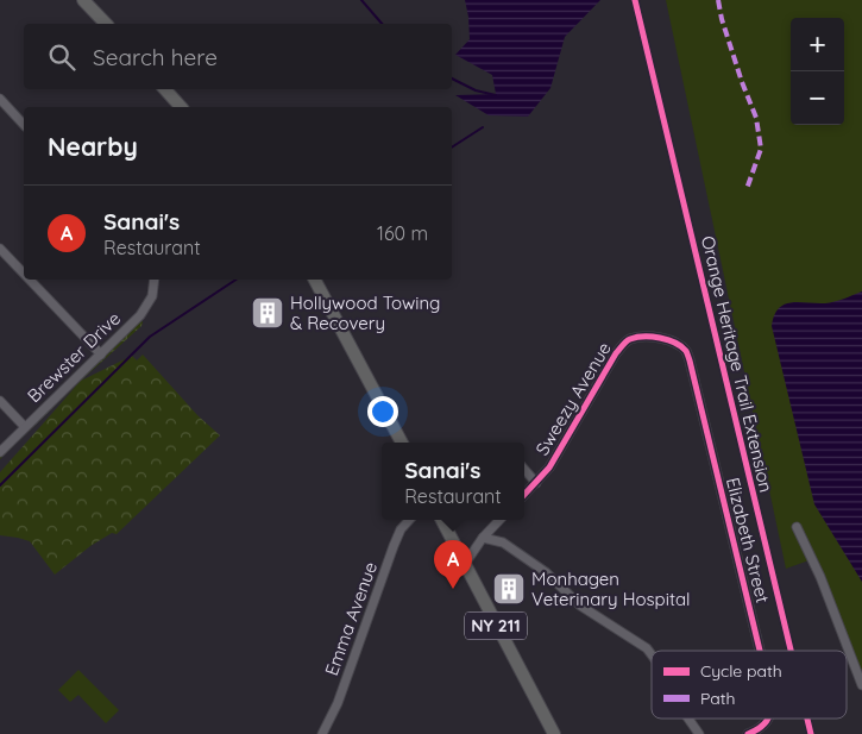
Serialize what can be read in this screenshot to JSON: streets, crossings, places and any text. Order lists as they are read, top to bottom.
{
  "streets": {
    "main road": ["NY 211"],
    "street": [
      "Brewster Drive",
      "Sweezy Avenue",
      "Elizabeth Street",
      "Emma Avenue"
    ],
    "cycle path": ["Orange Heritage Trail Extension"]
  },
  "crossings": [
    ["Sweezy Avenue", "Elizabeth Street"]
  ],
  "places": {
    "building": ["Hollywood Towing & Recovery", "Monhagen Veterinary Hospital"]
  },
  "legend": ["Cycle path", "Path"],
  "page": {
    "map_buttons": ["+", "−"],
    "search": "Search here",
    "heading": "Nearby",
    "list": [
      {
        "mark": "A",
        "name": "Sanai's",
        "note": "Restaurant",
        "value": "160 m"
      }
    ],
    "popup": ["Sanai's", "Restaurant"],
    "pins": "A"
  }
}
